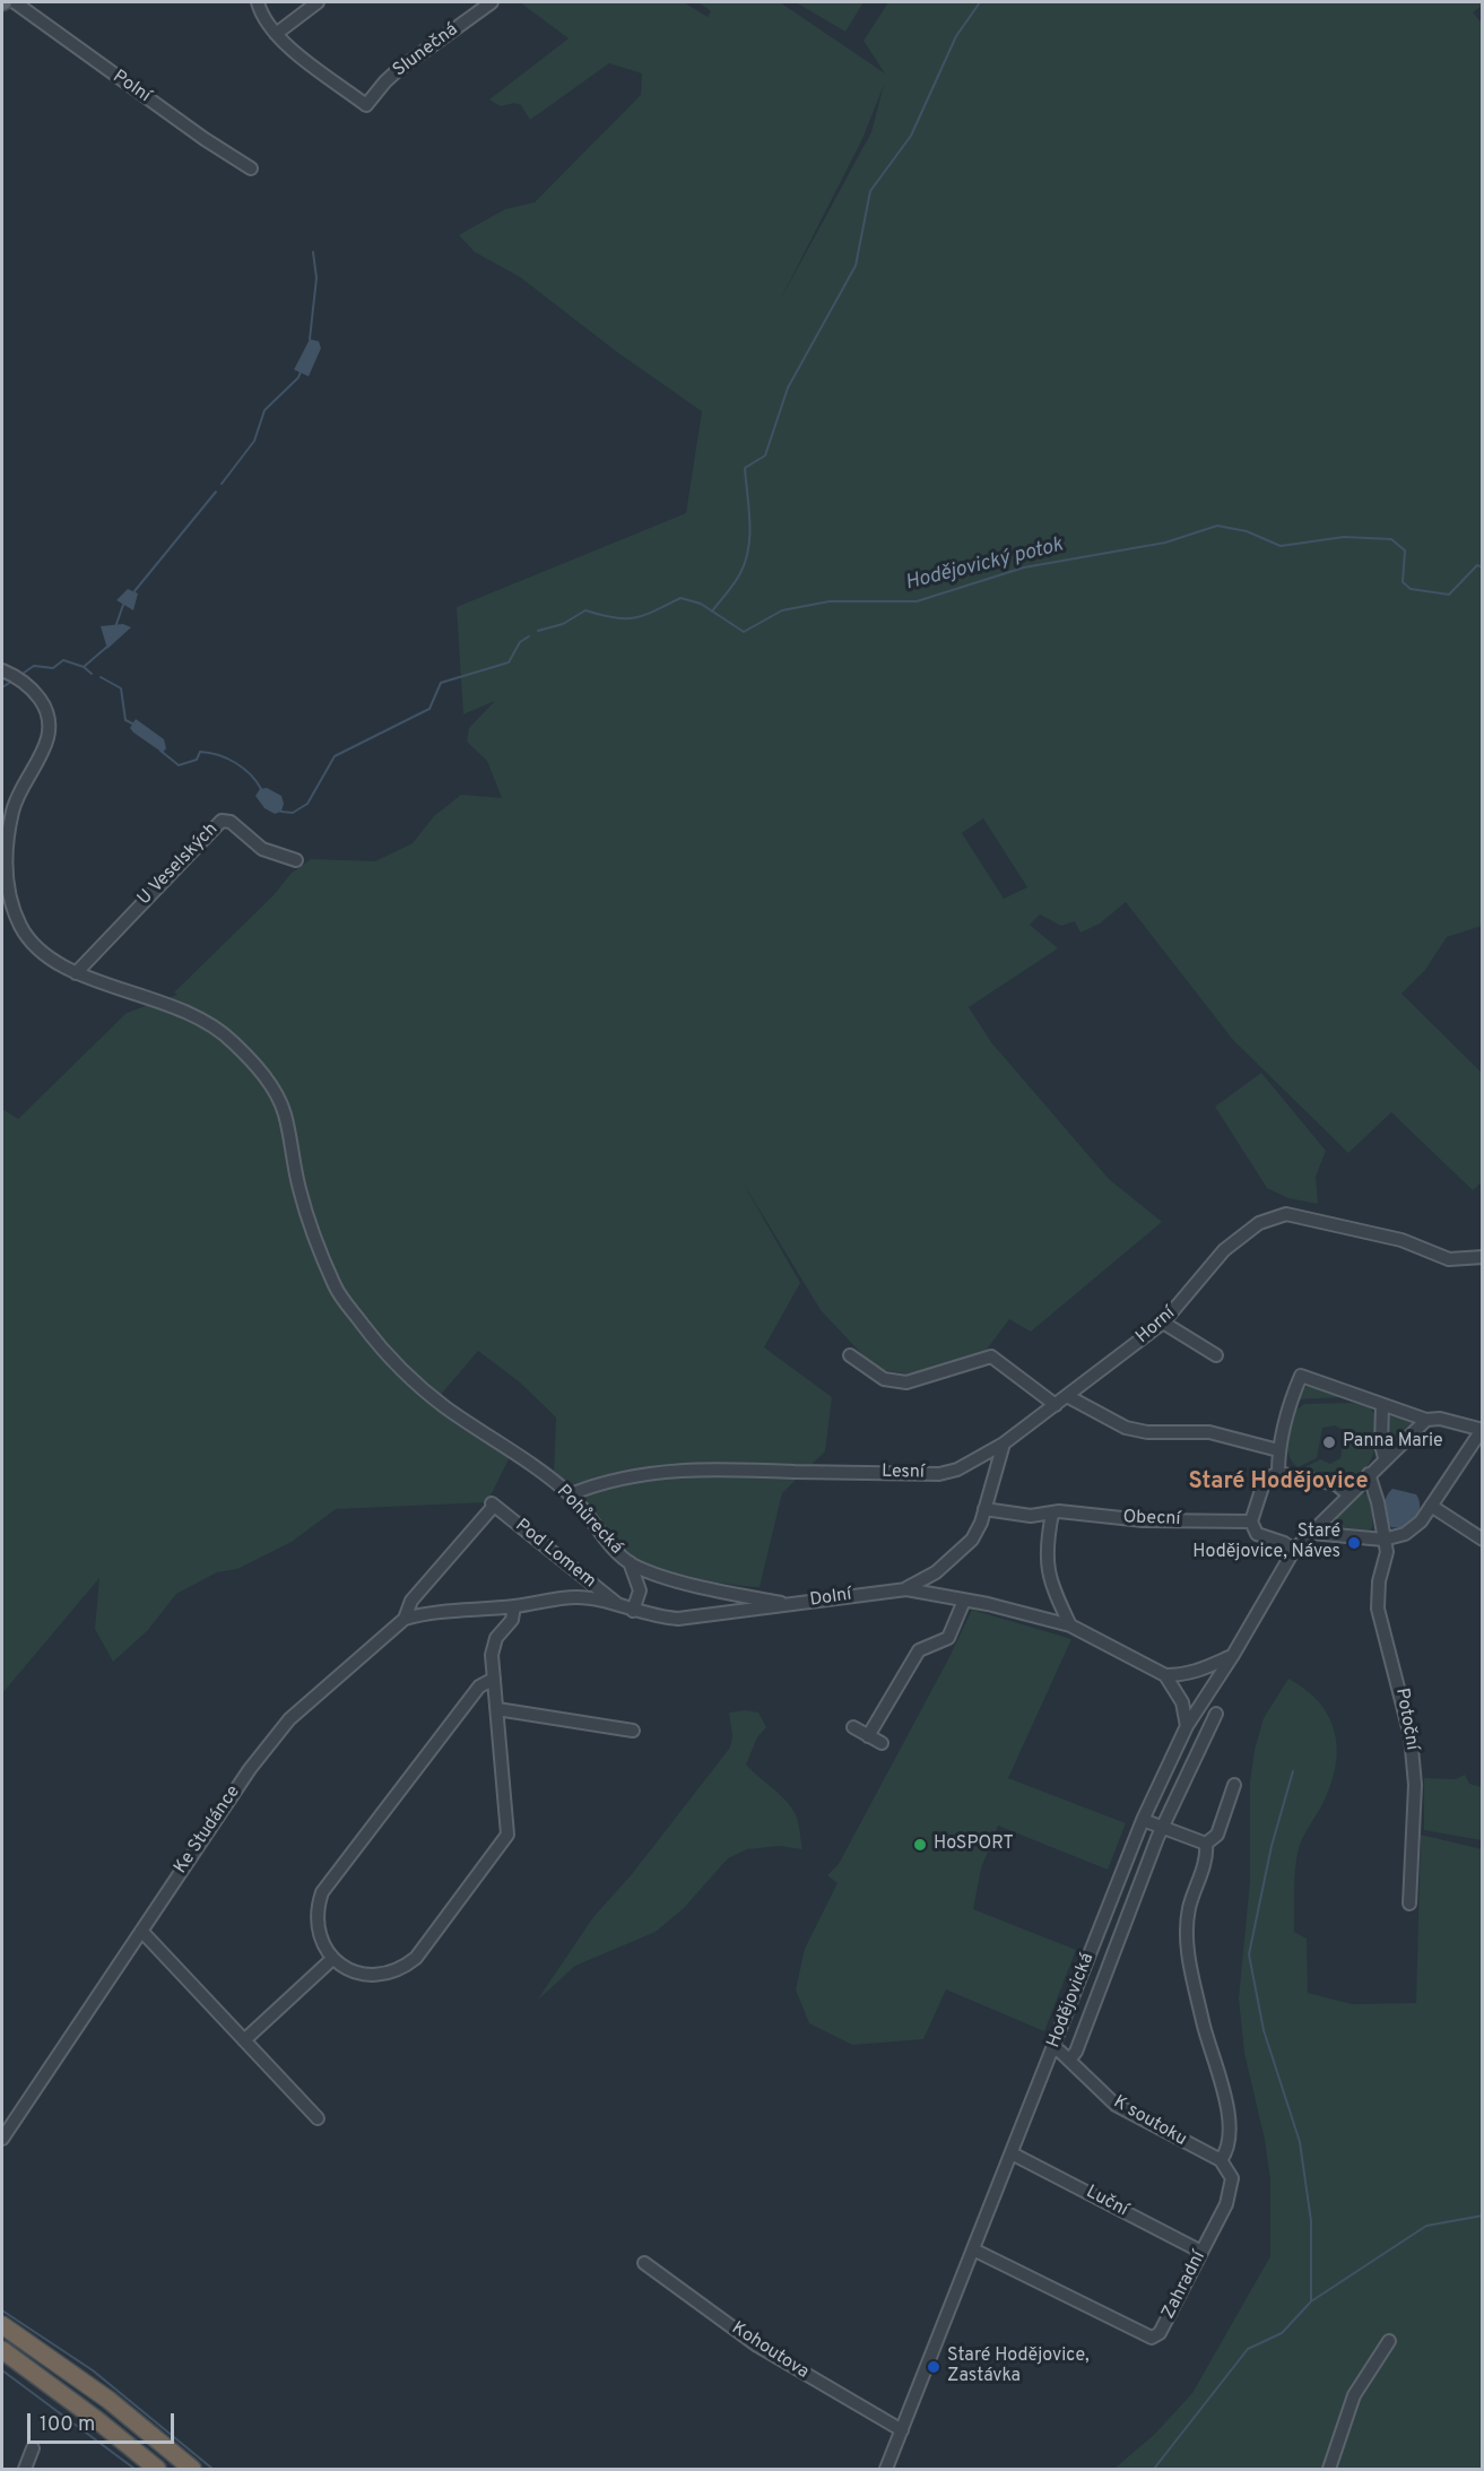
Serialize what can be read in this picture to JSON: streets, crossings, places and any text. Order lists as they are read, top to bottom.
{
  "streets": {
    "street": [
      "Slunečná",
      "Polní",
      "U Veselských",
      "Horní",
      "Lesní",
      "Obecní",
      "Pohůrecká",
      "Pod Lomem",
      "Dolní",
      "Potoční",
      "Ke Studánce",
      "Hodějovická",
      "K soutoku",
      "Luční",
      "Zahradní",
      "Kohoutova"
    ]
  },
  "crossings": [
    ["U Veselských", "Pohůrecká"],
    ["Horní", "Lesní"],
    ["Lesní", "Pohůrecká"],
    ["Pohůrecká", "Dolní"],
    ["Pod Lomem", "Dolní"],
    ["Pod Lomem", "Ke Studánce"],
    ["Dolní", "Ke Studánce"],
    ["Potoční", "Hodějovická"],
    ["Hodějovická", "K soutoku"],
    ["Hodějovická", "Luční"],
    ["Hodějovická", "Zahradní"],
    ["Hodějovická", "Kohoutova"],
    ["K soutoku", "Zahradní"],
    ["Luční", "Zahradní"]
  ],
  "districts": ["Staré Hodějovice"],
  "water": ["Hodějovický potok"],
  "places": [
    "Panna Marie",
    "Staré Hodějovice, Náves",
    "HoSPORT",
    "Staré Hodějovice, Zastávka"
  ],
  "scale_bar": "100 m"
}
